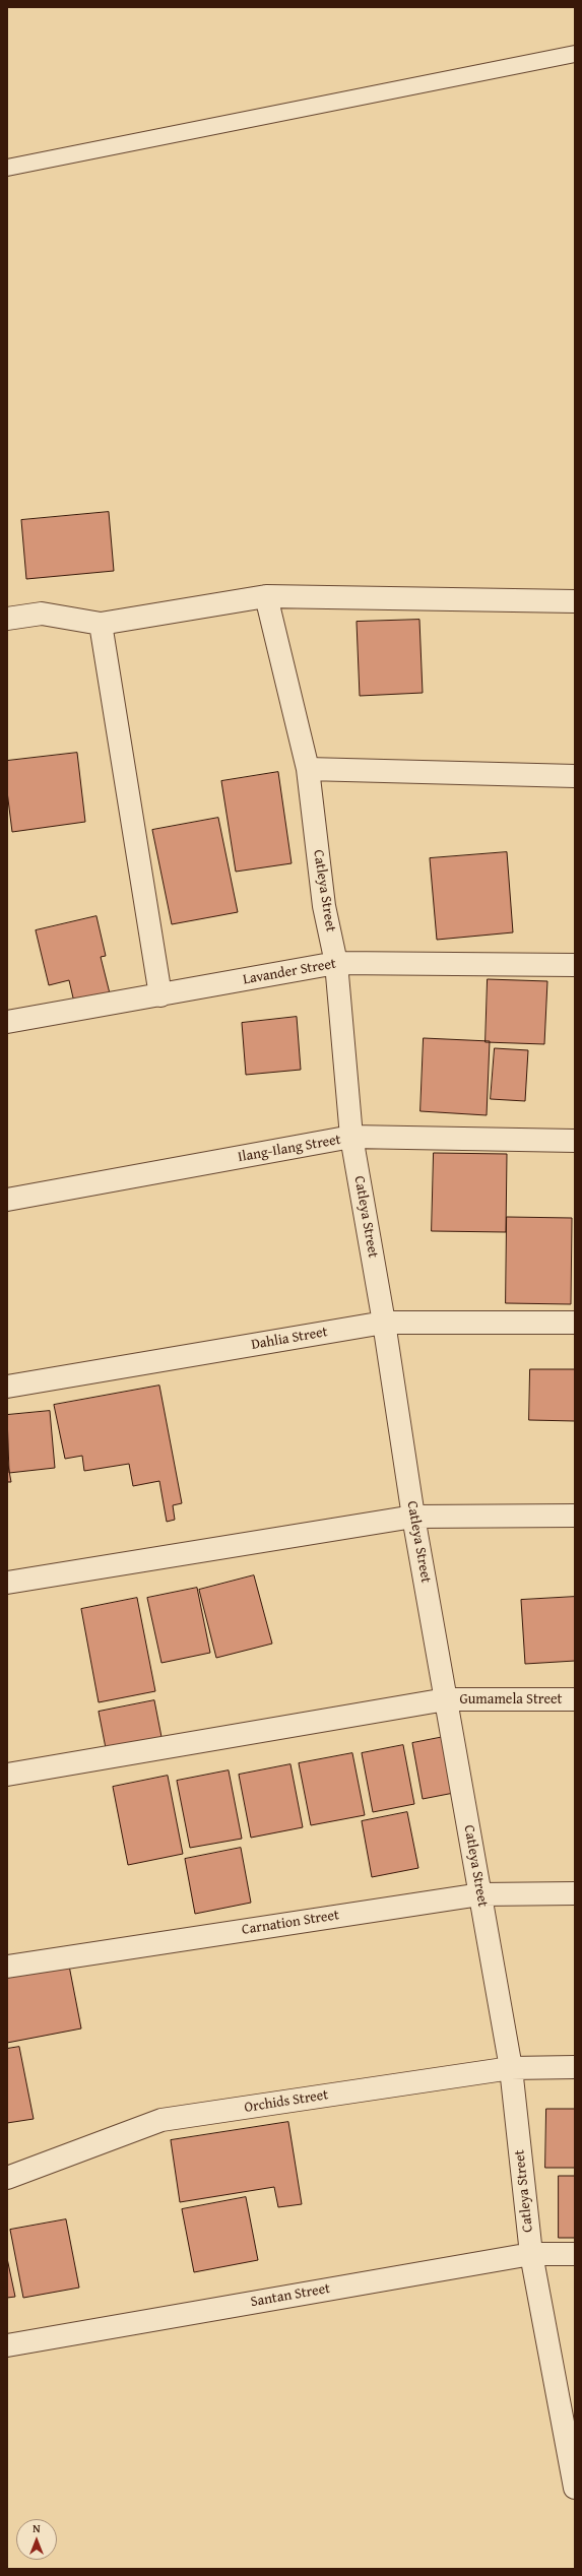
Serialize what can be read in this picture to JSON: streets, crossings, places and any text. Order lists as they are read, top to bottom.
{
  "streets": {
    "street": [
      "Catleya Street",
      "Lavander Street",
      "Ilang-Ilang Street",
      "Dahlia Street",
      "Gumamela Street",
      "Carnation Street",
      "Orchids Street",
      "Santan Street"
    ]
  },
  "crossings": [
    ["Catleya Street", "Lavander Street"],
    ["Catleya Street", "Ilang-Ilang Street"],
    ["Catleya Street", "Dahlia Street"],
    ["Catleya Street", "Gumamela Street"],
    ["Catleya Street", "Carnation Street"],
    ["Catleya Street", "Orchids Street"],
    ["Catleya Street", "Santan Street"]
  ],
  "north": "top"
}
